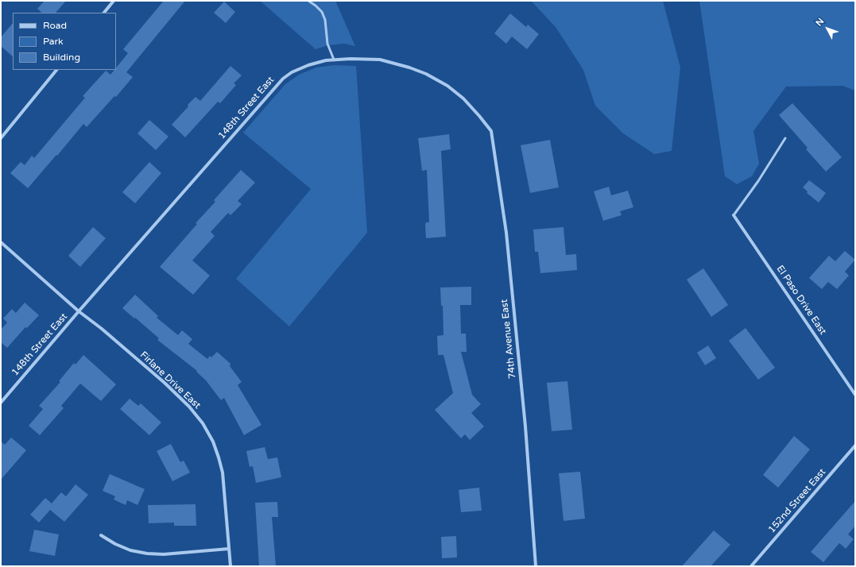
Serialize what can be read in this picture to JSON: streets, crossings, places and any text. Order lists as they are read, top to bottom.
{
  "streets": {
    "street": [
      "148th Street East",
      "El Paso Drive East",
      "74th Avenue East",
      "Firlane Drive East",
      "152nd Street East"
    ]
  },
  "crossings": [
    ["148th Street East", "74th Avenue East"],
    ["148th Street East", "Firlane Drive East"]
  ],
  "legend": ["Road", "Park", "Building"],
  "north": "top left"
}
